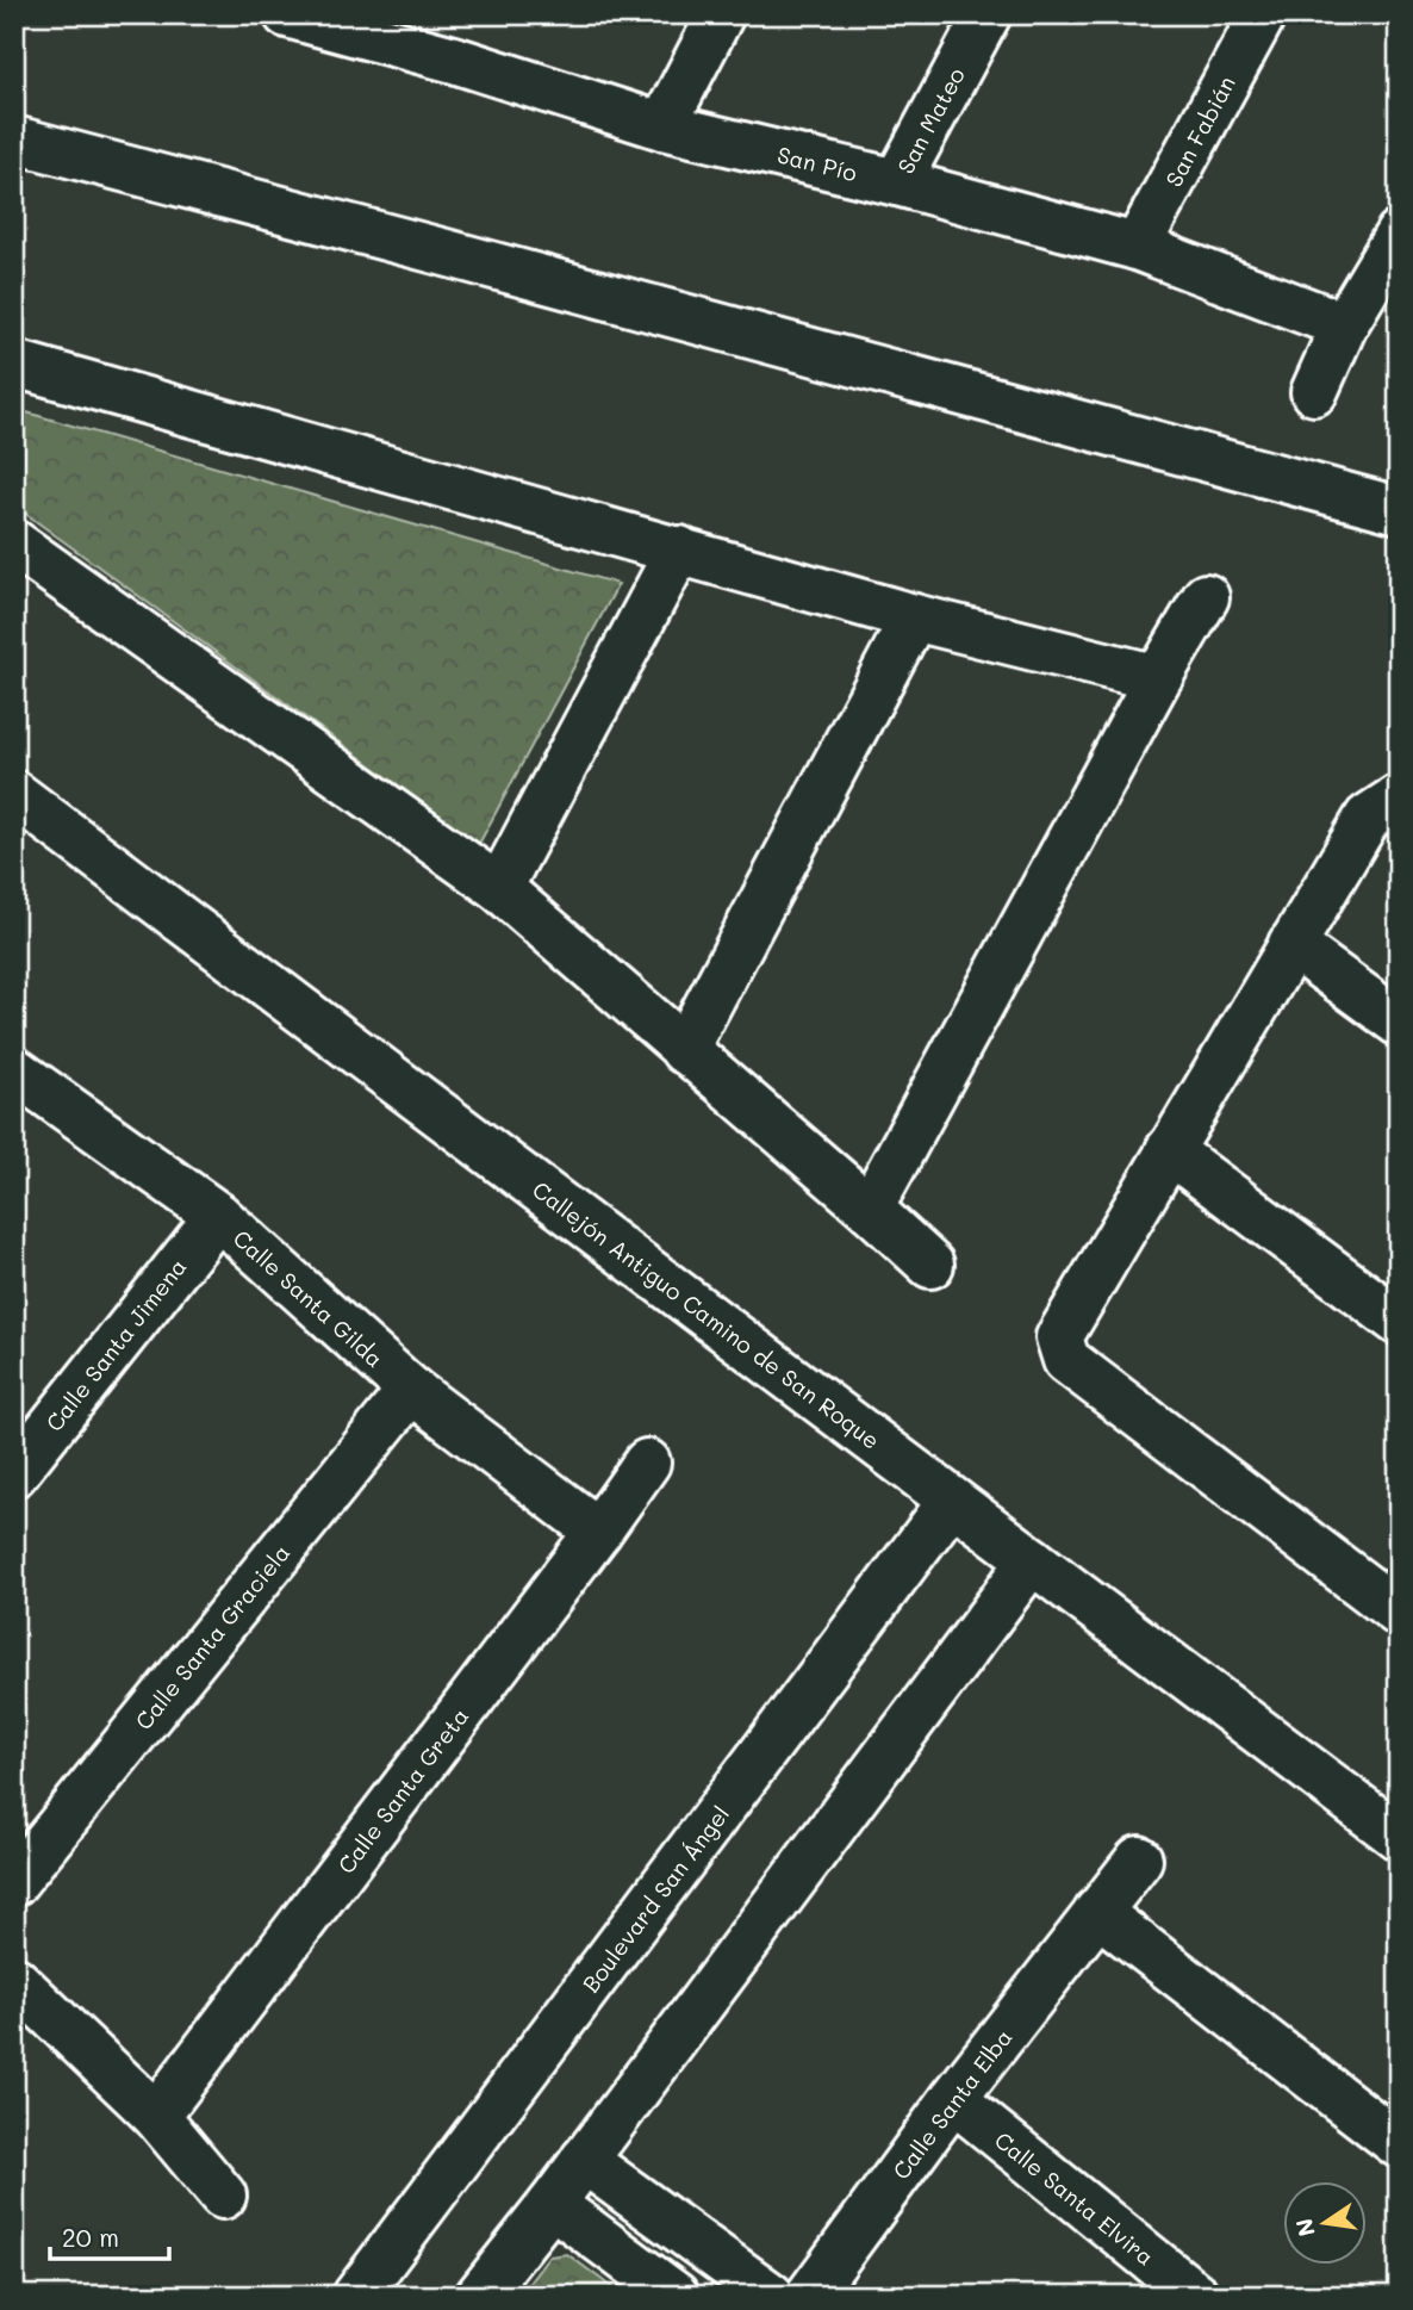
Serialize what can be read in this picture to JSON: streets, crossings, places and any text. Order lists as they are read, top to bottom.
{
  "streets": {
    "street": [
      "San Mateo",
      "San Fabián",
      "San Pío",
      "Calle Santa Gilda",
      "Callejón Antiguo Camino de San Roque",
      "Calle Santa Jimena",
      "Calle Santa Graciela",
      "Calle Santa Greta",
      "Boulevard San Ángel",
      "Calle Santa Elba",
      "Calle Santa Elvira"
    ]
  },
  "crossings": [
    ["San Mateo", "San Pío"],
    ["San Fabián", "San Pío"],
    ["Calle Santa Gilda", "Calle Santa Jimena"],
    ["Calle Santa Gilda", "Calle Santa Graciela"],
    ["Calle Santa Gilda", "Calle Santa Greta"],
    ["Callejón Antiguo Camino de San Roque", "Boulevard San Ángel"],
    ["Calle Santa Elba", "Calle Santa Elvira"]
  ],
  "scale_bar": "20 m",
  "north": "left"
}
